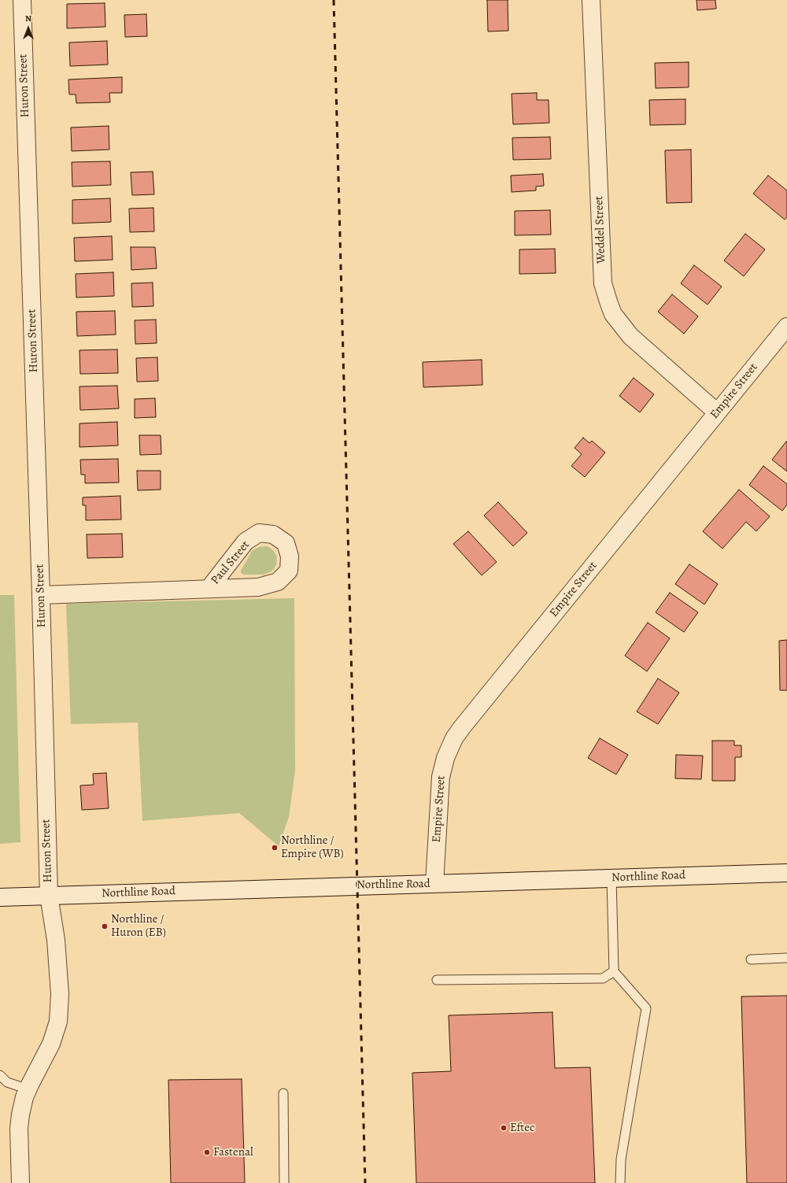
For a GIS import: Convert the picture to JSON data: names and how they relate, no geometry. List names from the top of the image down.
{
  "streets": {
    "street": [
      "Huron Street",
      "Weddel Street",
      "Empire Street",
      "Paul Street",
      "Northline Road"
    ]
  },
  "crossings": [
    ["Huron Street", "Paul Street"],
    ["Huron Street", "Northline Road"],
    ["Weddel Street", "Empire Street"],
    ["Empire Street", "Northline Road"]
  ],
  "places": [
    "Northline / Empire (WB)",
    "Northline / Huron (EB)",
    "Eftec",
    "Fastenal"
  ],
  "north": "top"
}
